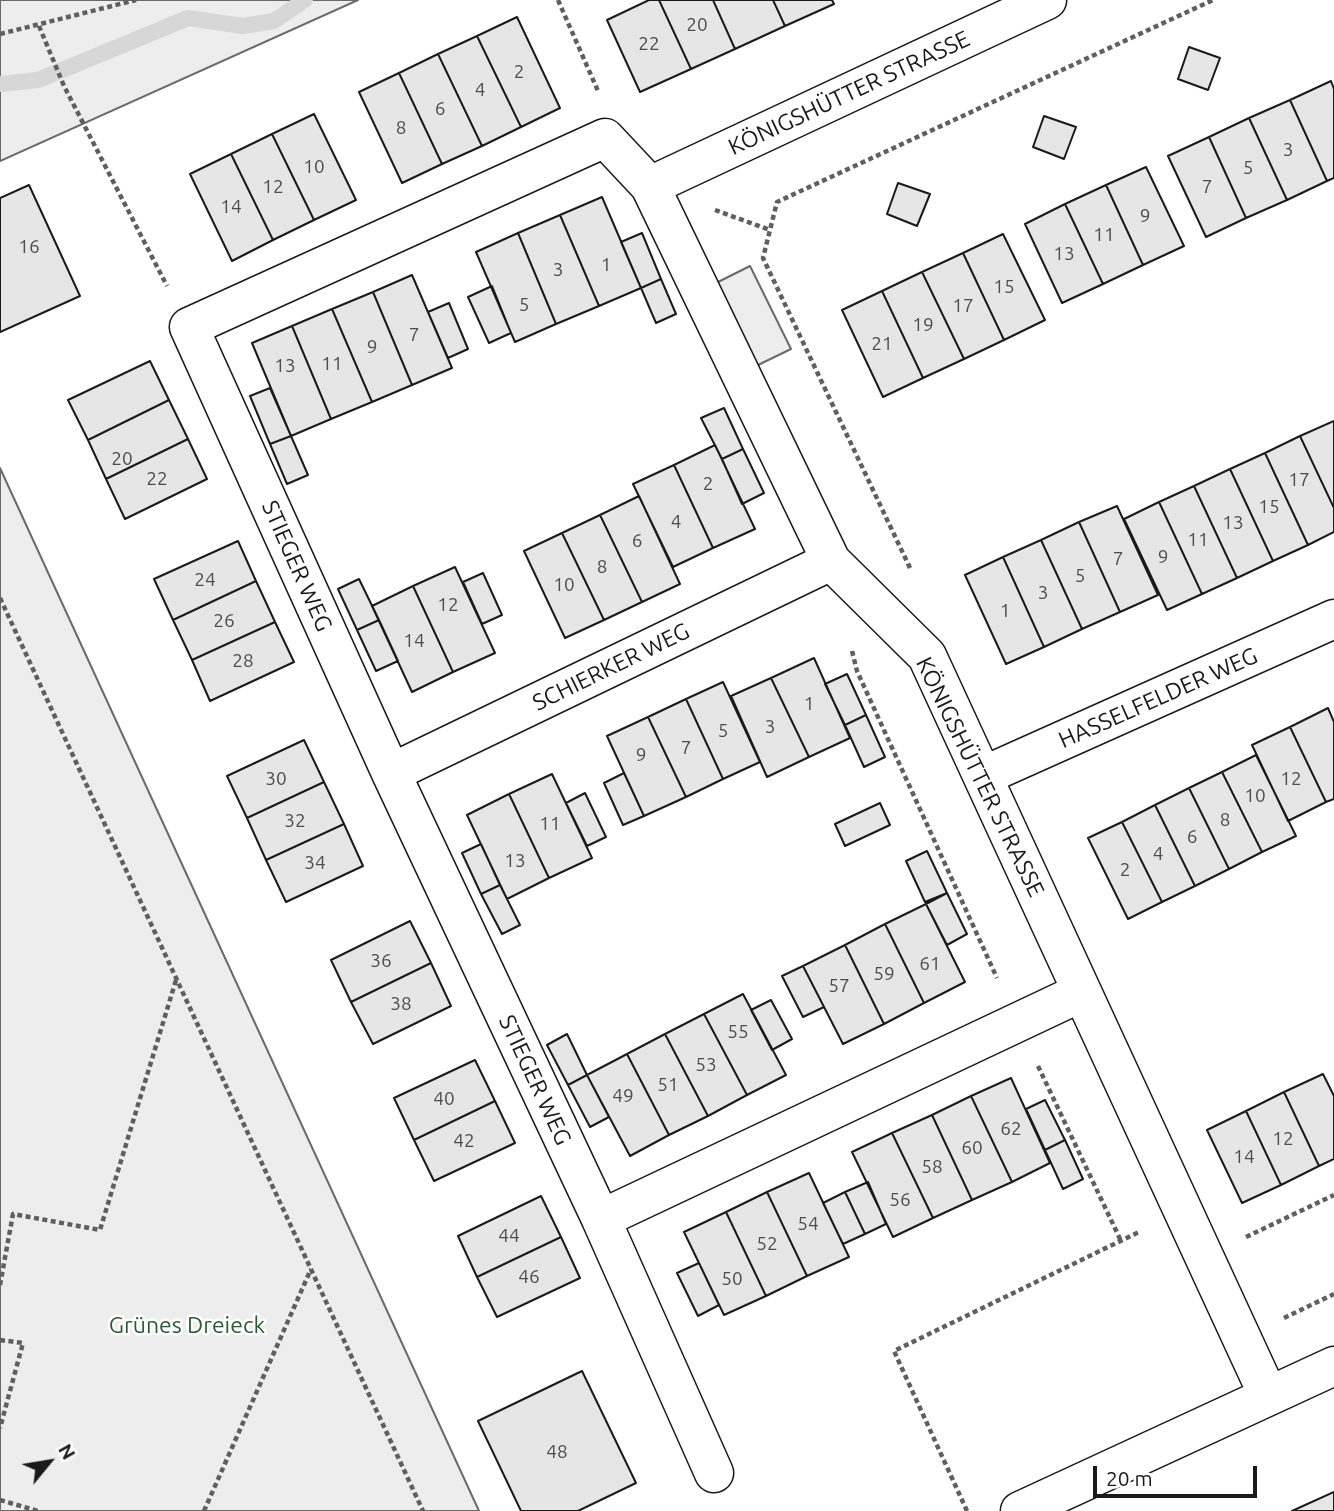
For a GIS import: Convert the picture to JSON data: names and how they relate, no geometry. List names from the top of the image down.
{
  "streets": {
    "street": [
      "KÖNIGSHÜTTER STRASSE",
      "STIEGER WEG",
      "SCHIERKER WEG",
      "HASSELFELDER WEG"
    ]
  },
  "crossings": [
    ["KÖNIGSHÜTTER STRASSE", "SCHIERKER WEG"],
    ["KÖNIGSHÜTTER STRASSE", "HASSELFELDER WEG"],
    ["STIEGER WEG", "SCHIERKER WEG"]
  ],
  "parks": ["Grünes Dreieck"],
  "house_numbers": [
    "20",
    "22",
    "2",
    "4",
    "6",
    "8",
    "3",
    "10",
    "5",
    "12",
    "7",
    "14",
    "9",
    "11",
    "16",
    "13",
    "1",
    "3",
    "15",
    "5",
    "17",
    "19",
    "7",
    "21",
    "9",
    "11",
    "13",
    "20",
    "22",
    "17",
    "2",
    "15",
    "4",
    "13",
    "11",
    "6",
    "9",
    "7",
    "8",
    "5",
    "24",
    "10",
    "3",
    "12",
    "1",
    "26",
    "14",
    "28",
    "1",
    "3",
    "5",
    "7",
    "9",
    "30",
    "12",
    "10",
    "8",
    "32",
    "11",
    "6",
    "4",
    "13",
    "34",
    "2",
    "36",
    "61",
    "59",
    "57",
    "38",
    "55",
    "53",
    "51",
    "49",
    "40",
    "62",
    "12",
    "42",
    "60",
    "14",
    "58",
    "56",
    "54",
    "44",
    "52",
    "46",
    "50",
    "48"
  ],
  "scale_bar": "20 m",
  "north": "top right"
}
